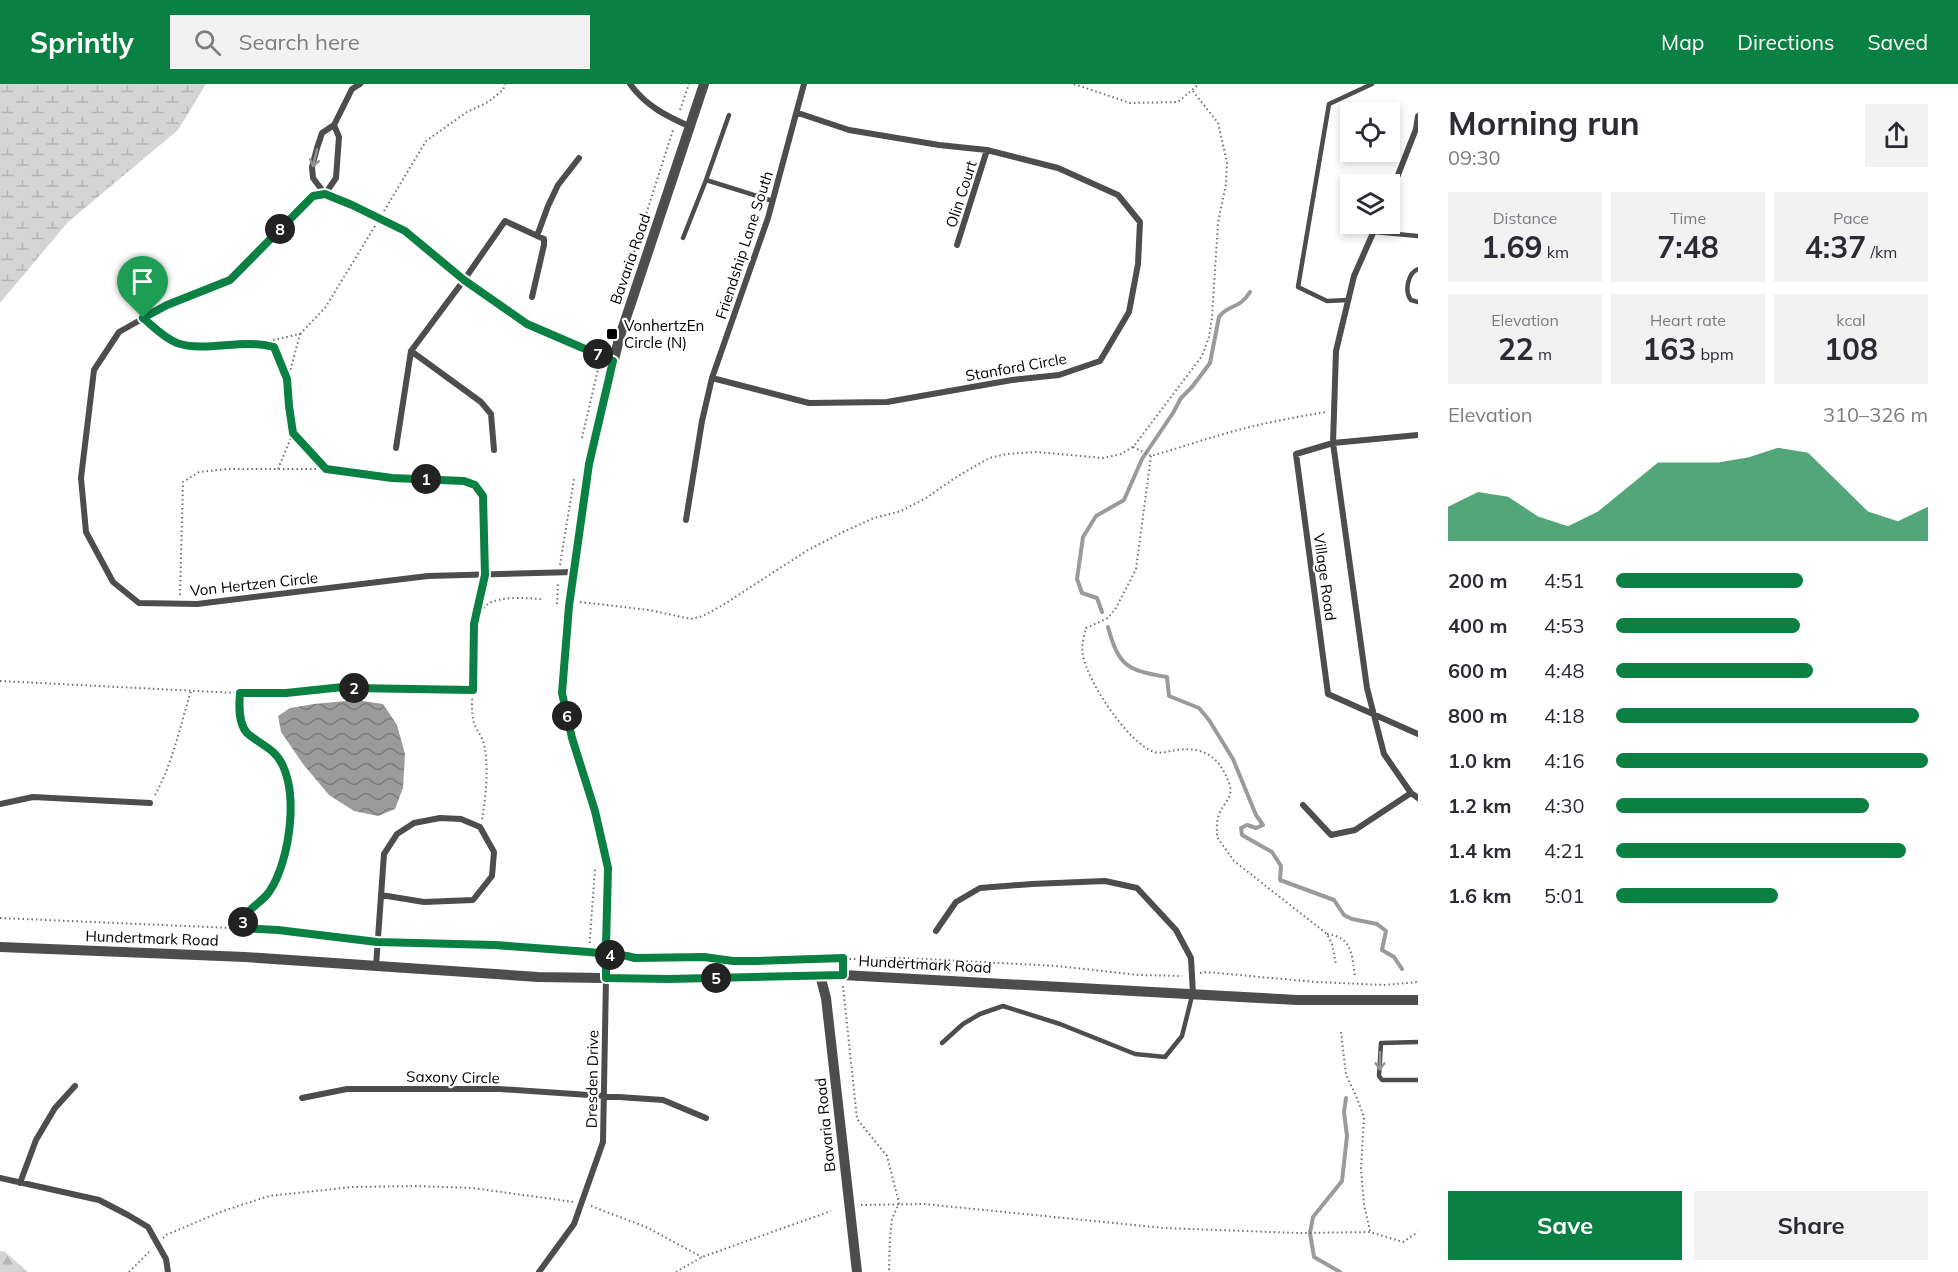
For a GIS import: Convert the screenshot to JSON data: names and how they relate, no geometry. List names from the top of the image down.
{
  "streets": {
    "street": [
      "Olin Court",
      "Friendship Lane South",
      "Bavaria Road",
      "Stanford Circle",
      "Village Road",
      "Von Hertzen Circle",
      "Hundertmark Road",
      "Saxony Circle",
      "Dresden Drive"
    ]
  },
  "crossings": [
    ["Olin Court", "Stanford Circle"],
    ["Friendship Lane South", "Stanford Circle"],
    ["Bavaria Road", "Von Hertzen Circle"],
    ["Bavaria Road", "Hundertmark Road"],
    ["Bavaria Road", "Dresden Drive"],
    ["Hundertmark Road", "Dresden Drive"],
    ["Saxony Circle", "Dresden Drive"]
  ],
  "places": {
    "transit": ["VonhertzEn Circle (N)"]
  },
  "page": {
    "header": "Sprintly",
    "search": "Search here",
    "nav": ["Map", "Directions", "Saved"],
    "heading": ["Morning run", "09:30"],
    "stats": [
      ["Distance", "1.69 km"],
      ["Time", "7:48"],
      ["Pace", "4:37 /km"],
      ["Elevation", "22 m"],
      ["Heart rate", "163 bpm"],
      ["kcal", "108"]
    ],
    "pins": [
      "8",
      "7",
      "1",
      "2",
      "6",
      "3",
      "4",
      "5"
    ],
    "chart": ["Elevation", "310–326 m"],
    "list": [
      {
        "name": "200 m",
        "note": "4:51"
      },
      {
        "name": "400 m",
        "note": "4:53"
      },
      {
        "name": "600 m",
        "note": "4:48"
      },
      {
        "name": "800 m",
        "note": "4:18"
      },
      {
        "name": "1.0 km",
        "note": "4:16"
      },
      {
        "name": "1.2 km",
        "note": "4:30"
      },
      {
        "name": "1.4 km",
        "note": "4:21"
      },
      {
        "name": "1.6 km",
        "note": "5:01"
      }
    ],
    "buttons": ["Save", "Share"]
  }
}
